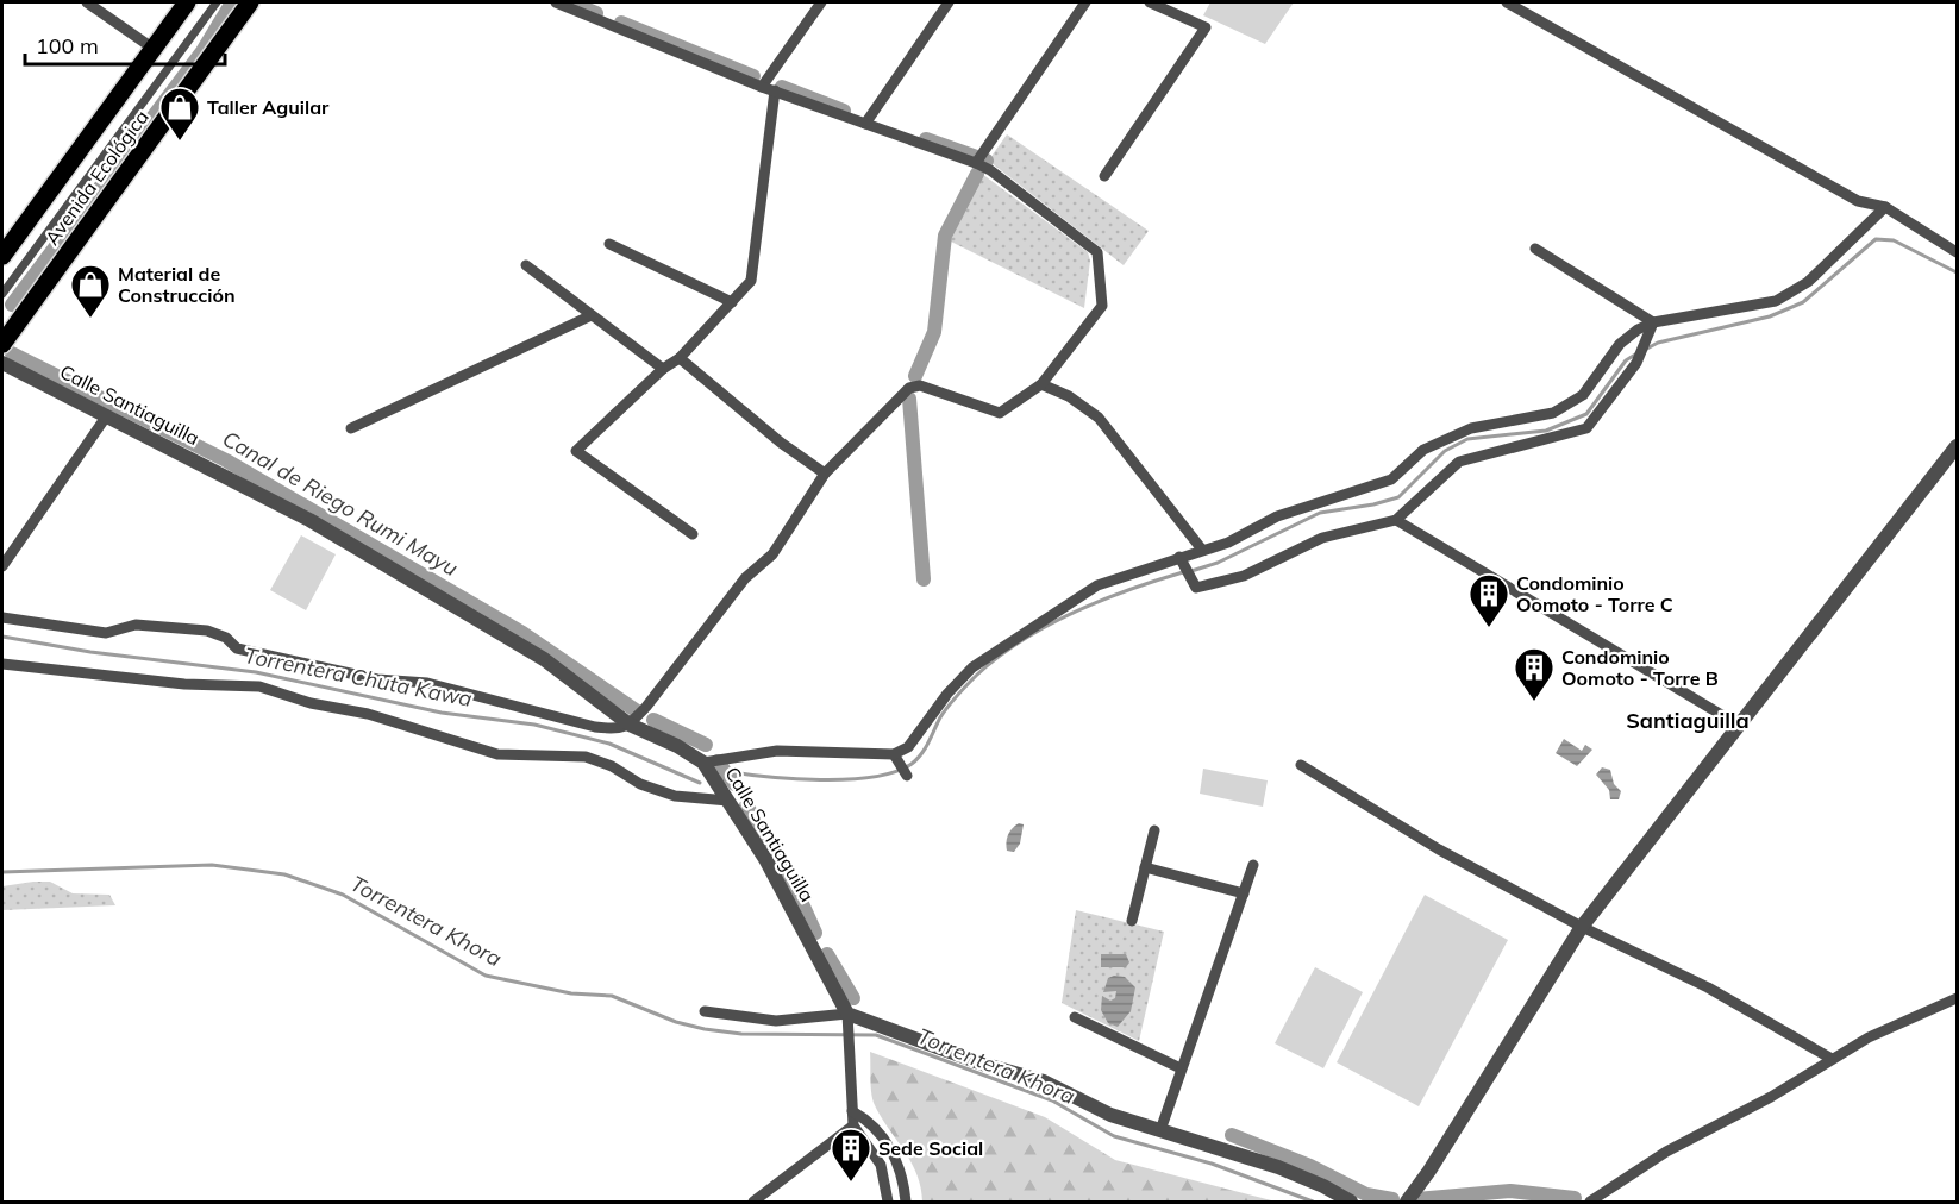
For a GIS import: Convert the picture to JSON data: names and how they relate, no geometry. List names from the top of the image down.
{
  "streets": {
    "main road": ["Avenida Ecológica"],
    "street": ["Calle Santiaguilla"]
  },
  "districts": ["Santiaguilla"],
  "water": ["Canal de Riego Rumi Mayu", "Torrentera Chuta Kawa", "Torrentera Khora"],
  "places": {
    "shop": ["Taller Aguilar", "Material de Construcción"],
    "building": ["Condominio Oomoto - Torre C", "Condominio Oomoto - Torre B", "Sede Social"]
  },
  "scale_bar": "100 m"
}
